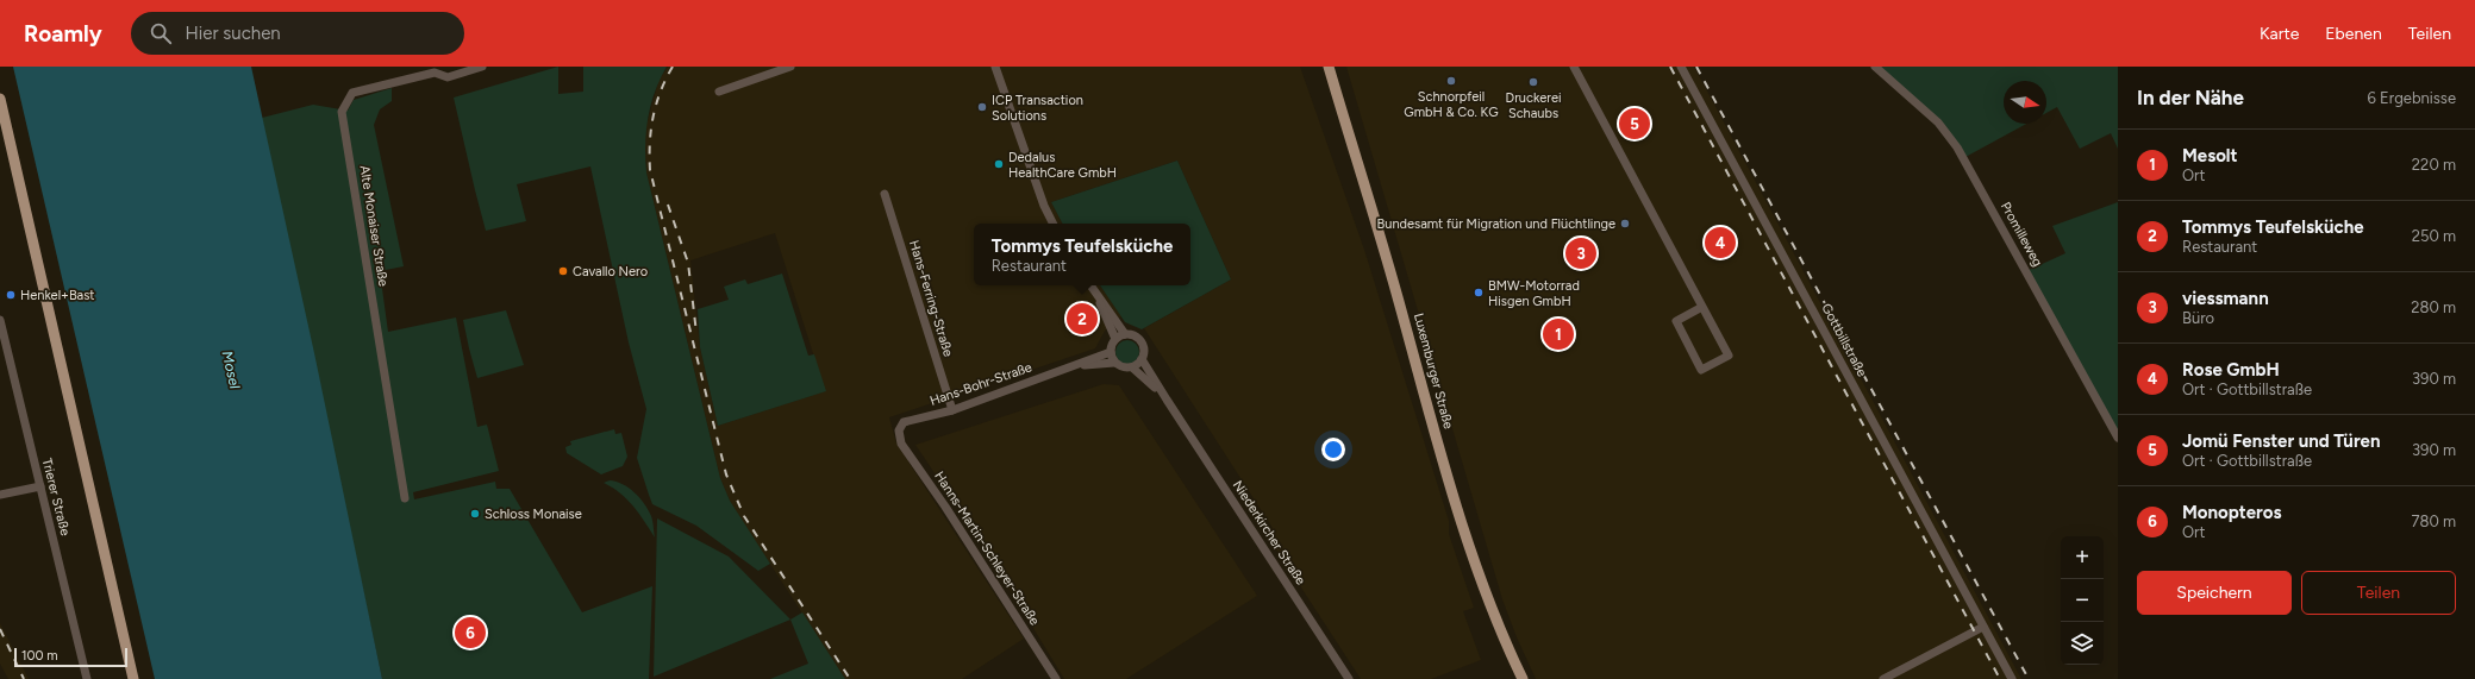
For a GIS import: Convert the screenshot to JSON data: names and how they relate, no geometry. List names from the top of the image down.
{
  "streets": {
    "main road": ["Luxemburger Straße"],
    "street": [
      "Alte Monaiser Straße",
      "Promilleweg",
      "Hans-Ferring-Straße",
      "Gottbillstraße",
      "Hans-Bohr-Straße",
      "Trierer Straße",
      "Niederkircher Straße",
      "Hanns-Martin-Schleyer-Straße"
    ]
  },
  "crossings": [
    ["Hans-Ferring-Straße", "Hans-Bohr-Straße"],
    ["Hans-Bohr-Straße", "Niederkircher Straße"],
    ["Hans-Bohr-Straße", "Hanns-Martin-Schleyer-Straße"]
  ],
  "water": ["Mosel"],
  "places": [
    "Schnorpfeil GmbH & Co. KG",
    "Druckerei Schaubs",
    "ICP Transaction Solutions",
    "Dedalus HealthCare GmbH",
    "Bundesamt für Migration und Flüchtlinge",
    "Cavallo Nero",
    "BMW-Motorrad Hisgen GmbH",
    "Henkel+Bast",
    "Schloss Monaise"
  ],
  "scale_bar": "100 m",
  "north": "right",
  "page": {
    "header": "Roamly",
    "search": "Hier suchen",
    "nav": ["Karte", "Ebenen", "Teilen"],
    "heading": ["In der Nähe", "6 Ergebnisse"],
    "pins": [
      "5",
      "4",
      "3",
      "2",
      "1",
      "6"
    ],
    "list": [
      {
        "mark": "1",
        "name": "Mesolt",
        "note": "Ort",
        "value": "220 m"
      },
      {
        "mark": "2",
        "name": "Tommys Teufelsküche",
        "note": "Restaurant",
        "value": "250 m"
      },
      {
        "mark": "3",
        "name": "viessmann",
        "note": "Büro",
        "value": "280 m"
      },
      {
        "mark": "4",
        "name": "Rose GmbH",
        "note": "Ort · Gottbillstraße",
        "value": "390 m"
      },
      {
        "mark": "5",
        "name": "Jomü Fenster und Türen",
        "note": "Ort · Gottbillstraße",
        "value": "390 m"
      },
      {
        "mark": "6",
        "name": "Monopteros",
        "note": "Ort",
        "value": "780 m"
      }
    ],
    "popup": ["Tommys Teufelsküche", "Restaurant"],
    "map_buttons": ["+", "−"],
    "buttons": ["Speichern", "Teilen"],
    "scale": "100 m"
  }
}
